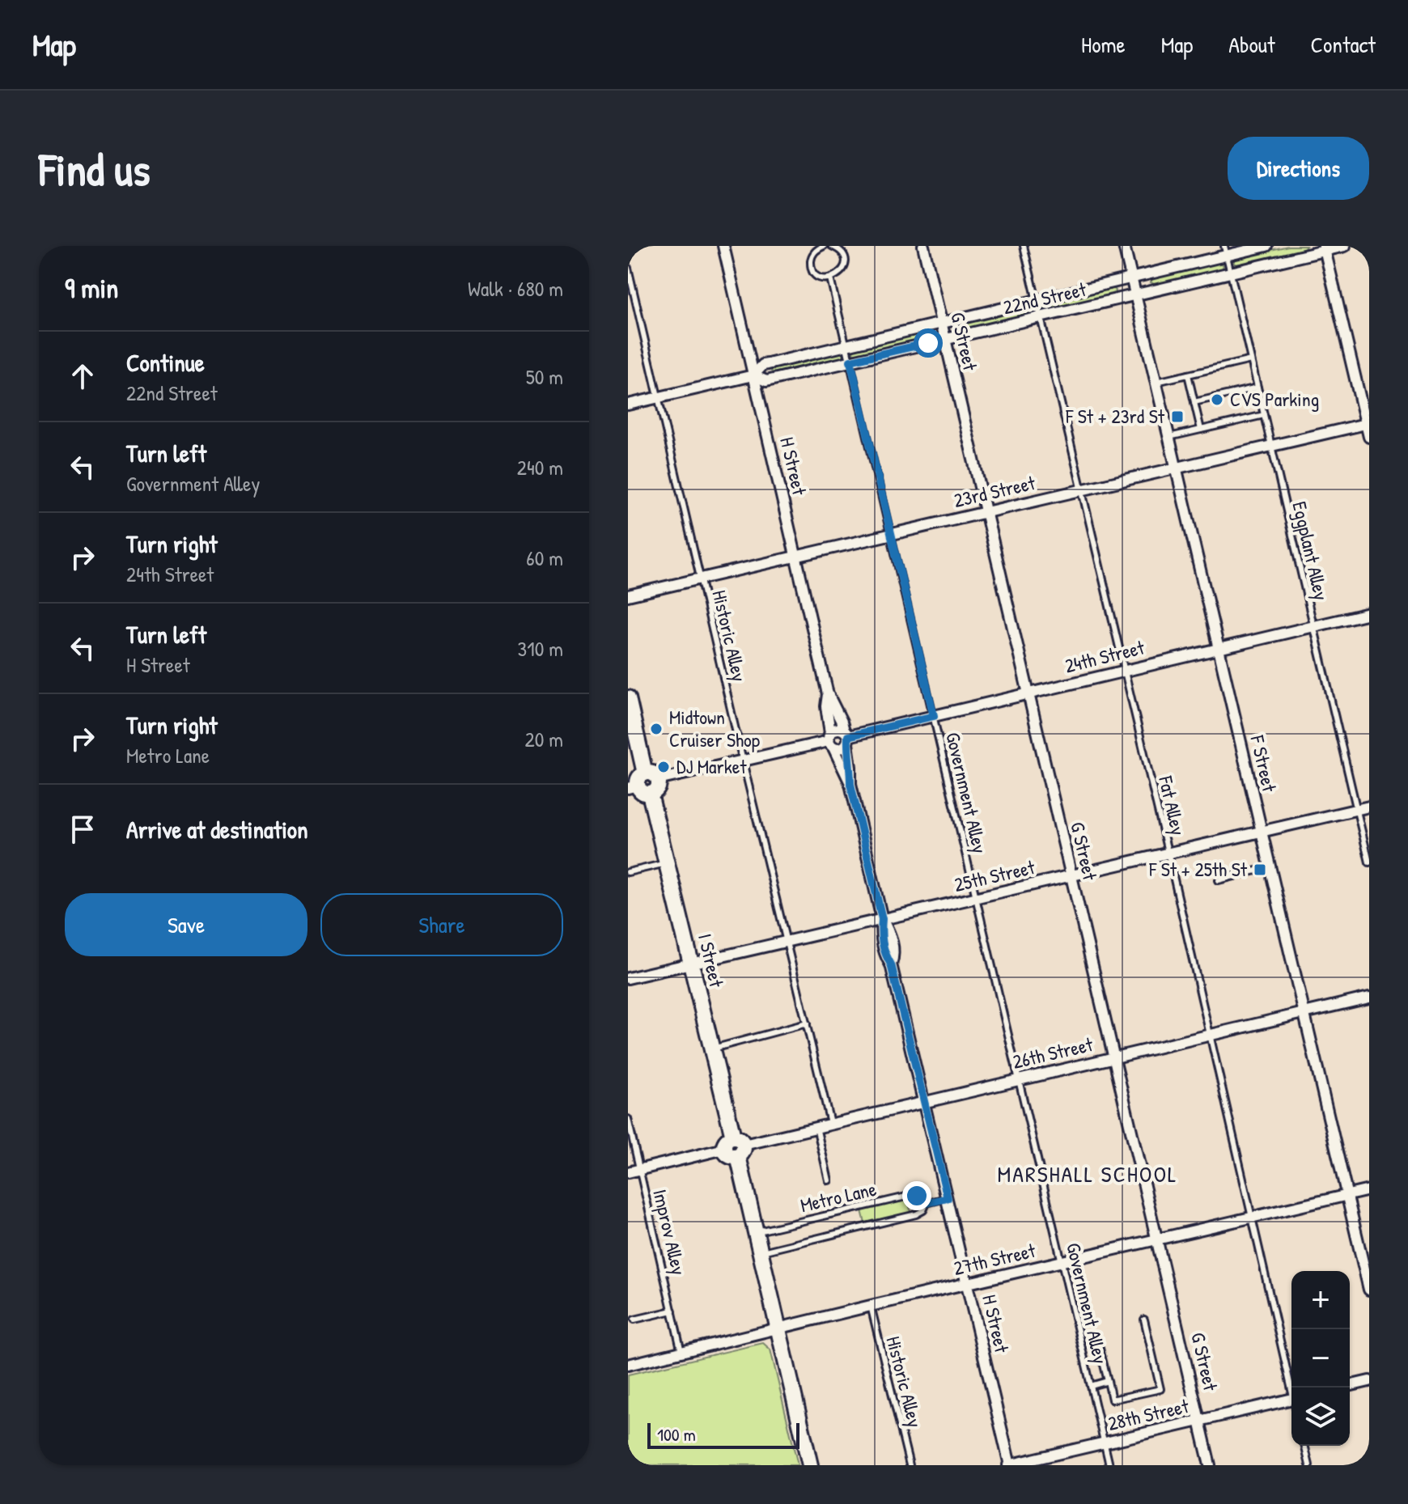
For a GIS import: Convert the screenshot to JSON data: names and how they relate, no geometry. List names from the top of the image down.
{
  "streets": {
    "street": [
      "22nd Street",
      "G Street",
      "H Street",
      "23rd Street",
      "24th Street",
      "F Street",
      "25th Street",
      "I Street",
      "26th Street",
      "27th Street",
      "28th Street"
    ],
    "lane": [
      "Eggplant Alley",
      "Historic Alley",
      "Government Alley",
      "Fat Alley",
      "Metro Lane",
      "Improv Alley"
    ]
  },
  "crossings": [
    ["22nd Street", "G Street"],
    ["22nd Street", "H Street"],
    ["22nd Street", "Eggplant Alley"],
    ["22nd Street", "Historic Alley"],
    ["22nd Street", "F Street"],
    ["22nd Street", "Government Alley"],
    ["22nd Street", "Fat Alley"],
    ["G Street", "23rd Street"],
    ["G Street", "24th Street"],
    ["G Street", "25th Street"],
    ["G Street", "26th Street"],
    ["G Street", "27th Street"],
    ["G Street", "28th Street"],
    ["H Street", "23rd Street"],
    ["H Street", "24th Street"],
    ["H Street", "25th Street"],
    ["H Street", "26th Street"],
    ["H Street", "Metro Lane"],
    ["H Street", "27th Street"],
    ["H Street", "28th Street"],
    ["23rd Street", "Eggplant Alley"],
    ["23rd Street", "Historic Alley"],
    ["23rd Street", "F Street"],
    ["23rd Street", "Government Alley"],
    ["23rd Street", "Fat Alley"],
    ["Eggplant Alley", "24th Street"],
    ["Eggplant Alley", "25th Street"],
    ["Historic Alley", "25th Street"],
    ["Historic Alley", "26th Street"],
    ["Historic Alley", "27th Street"],
    ["24th Street", "F Street"],
    ["24th Street", "Government Alley"],
    ["24th Street", "Fat Alley"],
    ["F Street", "25th Street"],
    ["F Street", "26th Street"],
    ["F Street", "27th Street"],
    ["Government Alley", "25th Street"],
    ["Government Alley", "26th Street"],
    ["Government Alley", "27th Street"],
    ["Government Alley", "28th Street"],
    ["Fat Alley", "25th Street"],
    ["Fat Alley", "26th Street"],
    ["Fat Alley", "27th Street"],
    ["25th Street", "I Street"],
    ["I Street", "26th Street"],
    ["I Street", "Metro Lane"],
    ["I Street", "27th Street"],
    ["26th Street", "Improv Alley"],
    ["Improv Alley", "27th Street"]
  ],
  "districts": ["MARSHALL SCHOOL"],
  "places": {
    "other": ["CVS Parking", "Midtown Cruiser Shop", "DJ Market"],
    "transit": ["F St + 23rd St", "F St + 25th St"]
  },
  "scale_bar": "100 m",
  "page": {
    "header": "Map",
    "nav": [
      "Home",
      "Map",
      "About",
      "Contact"
    ],
    "buttons": [
      "Directions",
      ["Save", "Share"]
    ],
    "title": "Find us",
    "heading": ["9 min", "Walk · 680 m"],
    "list": [
      ["Continue", "22nd Street", "50 m"],
      ["Turn left", "Government Alley", "240 m"],
      ["Turn right", "24th Street", "60 m"],
      ["Turn left", "H Street", "310 m"],
      ["Turn right", "Metro Lane", "20 m"],
      "Arrive at destination"
    ],
    "map_buttons": ["+", "−"],
    "scale": "100 m"
  }
}
